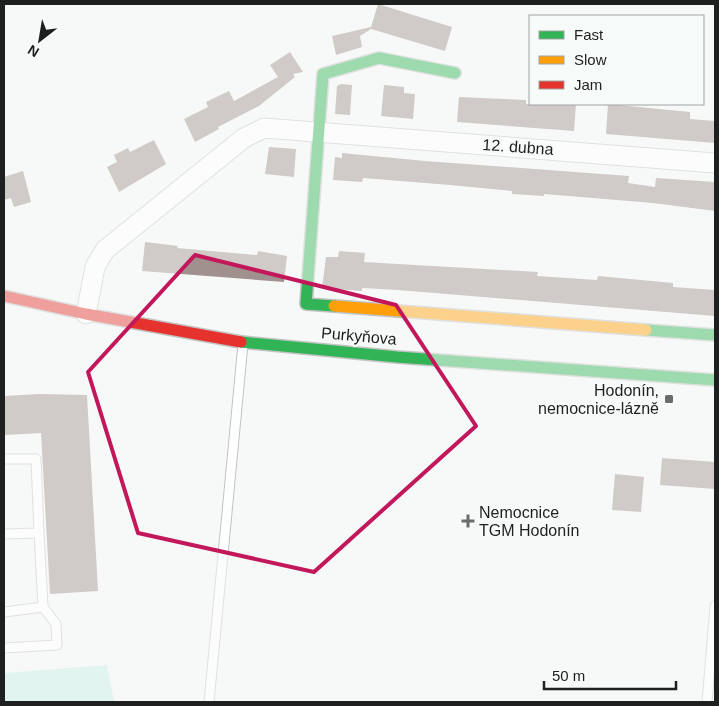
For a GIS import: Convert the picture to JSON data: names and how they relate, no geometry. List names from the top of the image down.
{
  "streets": {
    "street": ["12. dubna", "Purkyňova"]
  },
  "crossings": [
    ["12. dubna", "Purkyňova"]
  ],
  "places": {
    "transit": ["Hodonín, nemocnice-lázně"],
    "health": ["Nemocnice TGM Hodonín"]
  },
  "legend": ["Fast", "Slow", "Jam"],
  "scale_bar": "50 m",
  "north": "bottom left"
}
